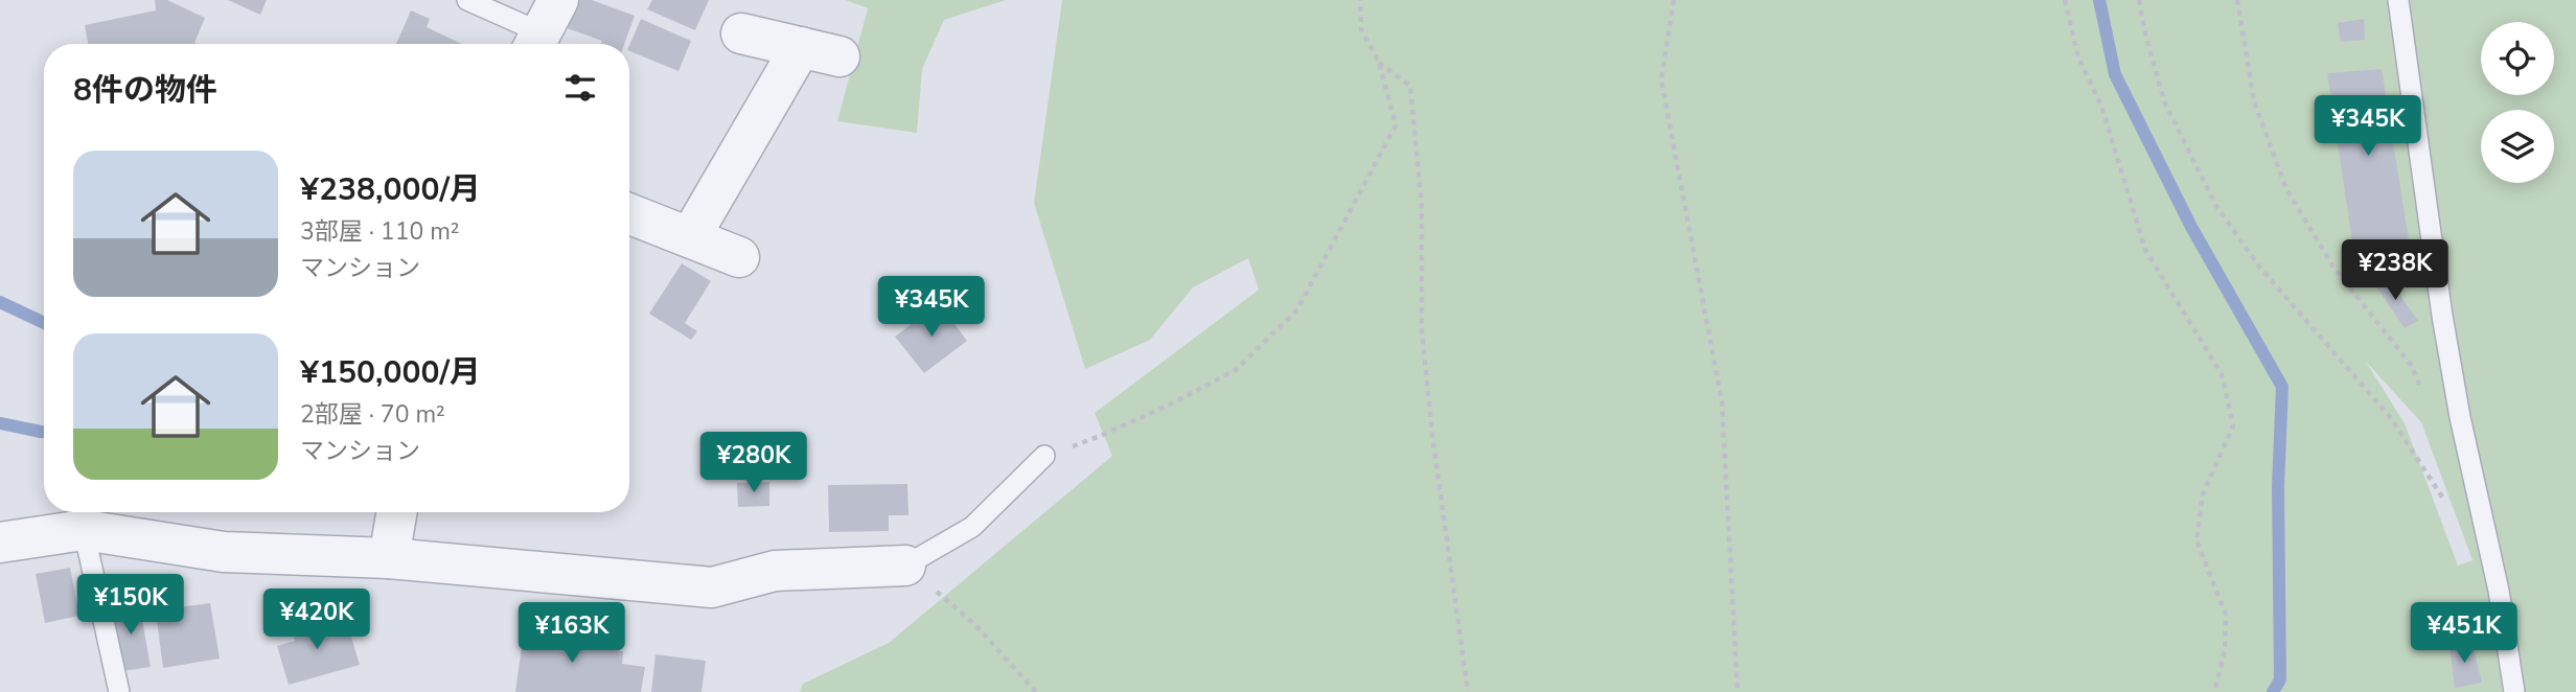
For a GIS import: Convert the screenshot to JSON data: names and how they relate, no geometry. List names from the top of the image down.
{
  "page": {
    "heading": "8件の物件",
    "price": [
      "¥345K",
      "¥238K",
      "¥345K",
      "¥280K",
      "¥150K",
      "¥420K",
      "¥163K",
      "¥451K"
    ],
    "list": [
      {
        "name": "¥238,000/月",
        "note": "3部屋 · 110 m² · マンション"
      },
      {
        "name": "¥150,000/月",
        "note": "2部屋 · 70 m² · マンション"
      }
    ]
  }
}
